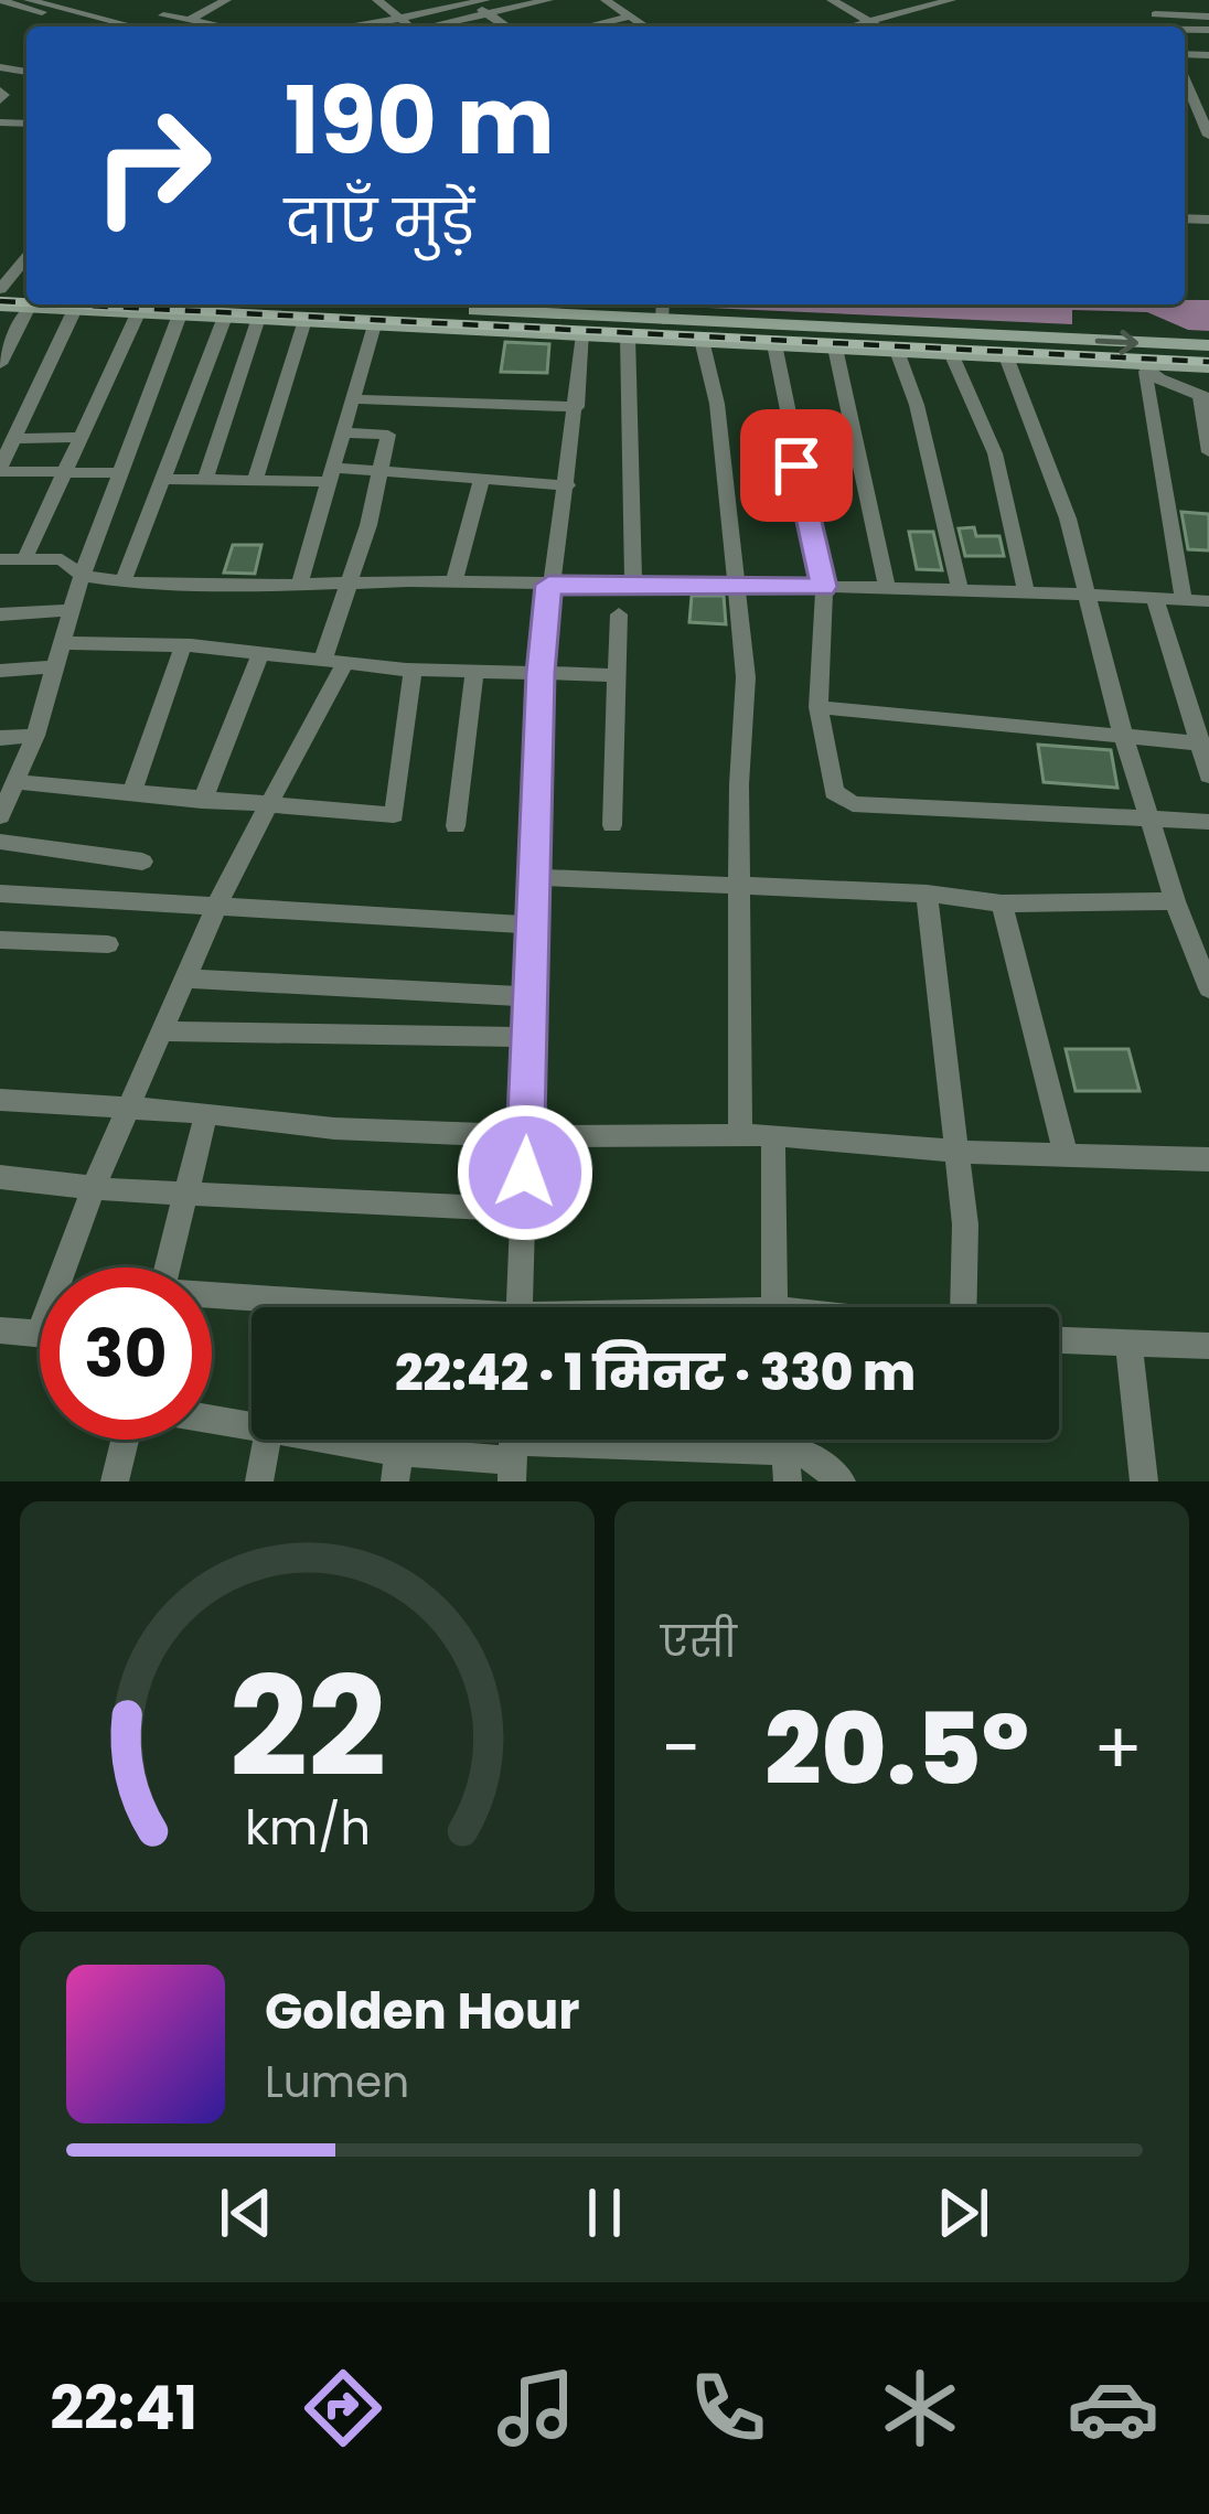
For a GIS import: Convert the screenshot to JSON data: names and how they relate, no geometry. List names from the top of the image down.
{
  "page": {
    "turn": ["190 m", "दाएँ मुड़ें"],
    "limit": "30",
    "trip": "22:42 · 1 मिनट · 330 m",
    "tile": "एसी",
    "heat": ["−", "20.5°", "+"],
    "song": ["Golden Hour", "Lumen"],
    "tabs": "22:41",
    "gauge": ["22", "km/h"]
  }
}
